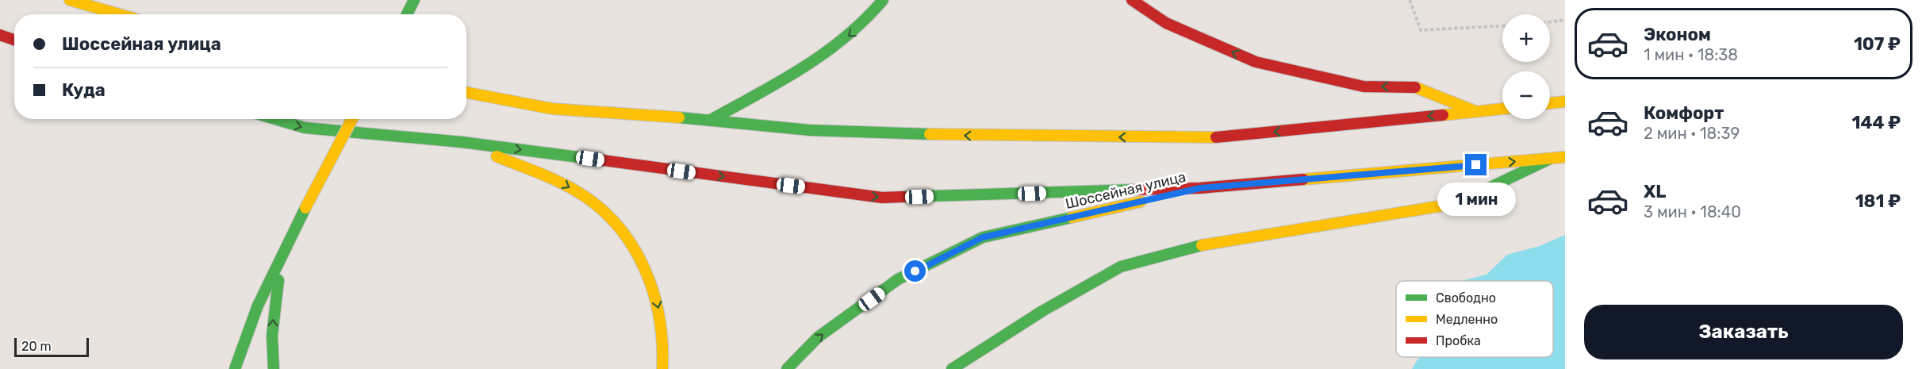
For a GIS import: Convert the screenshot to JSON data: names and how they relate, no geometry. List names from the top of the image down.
{
  "streets": {
    "main road": ["Шоссейная улица"]
  },
  "legend": ["Свободно", "Медленно", "Пробка"],
  "scale_bar": "20 m",
  "page": {
    "list": [
      {
        "name": "Эконом",
        "note": "1 мин · 18:38",
        "value": "107 ₽"
      },
      {
        "name": "Комфорт",
        "note": "2 мин · 18:39",
        "value": "144 ₽"
      },
      {
        "name": "XL",
        "note": "3 мин · 18:40",
        "value": "181 ₽"
      }
    ],
    "map_buttons": ["+", "−"],
    "banner": ["Шоссейная улица", "Куда"],
    "bubble": "1 мин",
    "buttons": "Заказать",
    "scale": "20 m"
  }
}
